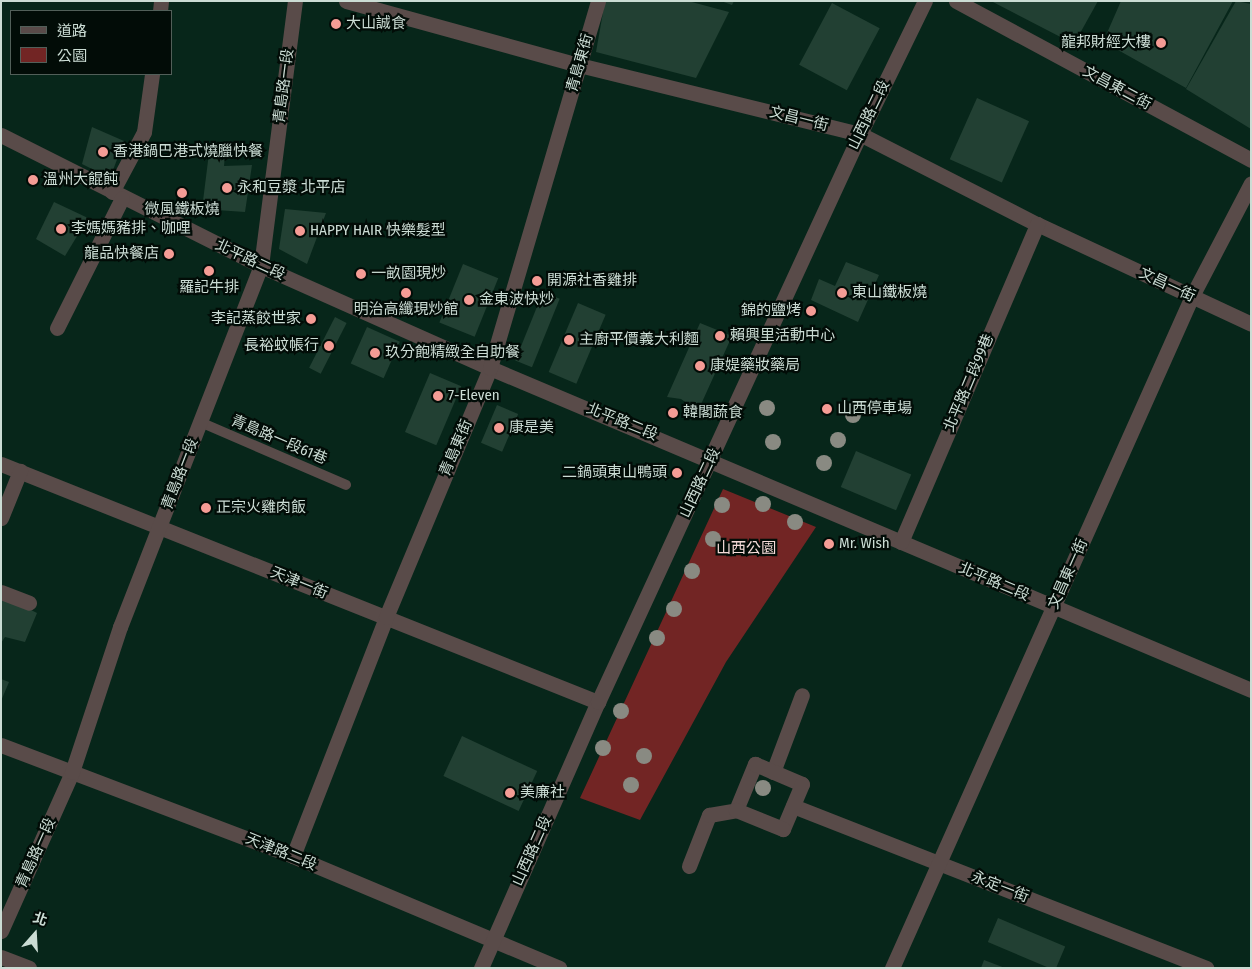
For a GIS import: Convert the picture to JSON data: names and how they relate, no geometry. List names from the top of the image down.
{
  "streets": {
    "street": [
      "青島東街",
      "青島路一段",
      "文昌東二街",
      "山西路二段",
      "文昌一街",
      "北平路二段",
      "北平路二段99巷",
      "文昌東一街",
      "天津一街",
      "天津路二段",
      "永定一街"
    ],
    "lane": ["青島路一段61巷"]
  },
  "crossings": [
    ["青島東街", "文昌一街"],
    ["青島東街", "北平路二段"],
    ["青島東街", "天津一街"],
    ["青島東街", "天津路二段"],
    ["青島路一段", "北平路二段"],
    ["青島路一段", "青島路一段61巷"],
    ["青島路一段", "天津一街"],
    ["青島路一段", "天津路二段"],
    ["山西路二段", "文昌一街"],
    ["山西路二段", "北平路二段"],
    ["山西路二段", "天津一街"],
    ["山西路二段", "天津路二段"],
    ["文昌一街", "北平路二段99巷"],
    ["文昌一街", "文昌東一街"],
    ["北平路二段", "北平路二段99巷"],
    ["北平路二段", "文昌東一街"],
    ["文昌東一街", "永定一街"]
  ],
  "parks": ["山西公園"],
  "places": [
    "大山誠食",
    "龍邦財經大樓",
    "香港鍋巴港式燒臘快餐",
    "溫州大餛飩",
    "永和豆漿 北平店",
    "微風鐵板燒",
    "李媽媽豬排、咖哩",
    "HAPPY HAIR 快樂髮型",
    "龍品快餐店",
    "羅記牛排",
    "一畝園現炒",
    "開源社香雞排",
    "明治高纖現炒館",
    "東山鐵板燒",
    "金東波快炒",
    "錦的鹽烤",
    "李記蒸餃世家",
    "賴興里活動中心",
    "主廚平價義大利麵",
    "長裕蚊帳行",
    "玖分飽精緻全自助餐",
    "康媞藥妝藥局",
    "7-Eleven",
    "山西停車場",
    "韓閣蔬食",
    "康是美",
    "二鍋頭東山鴨頭",
    "正宗火雞肉飯",
    "Mr. Wish",
    "美廉社"
  ],
  "legend": ["道路", "公園"],
  "north": "top"
}
